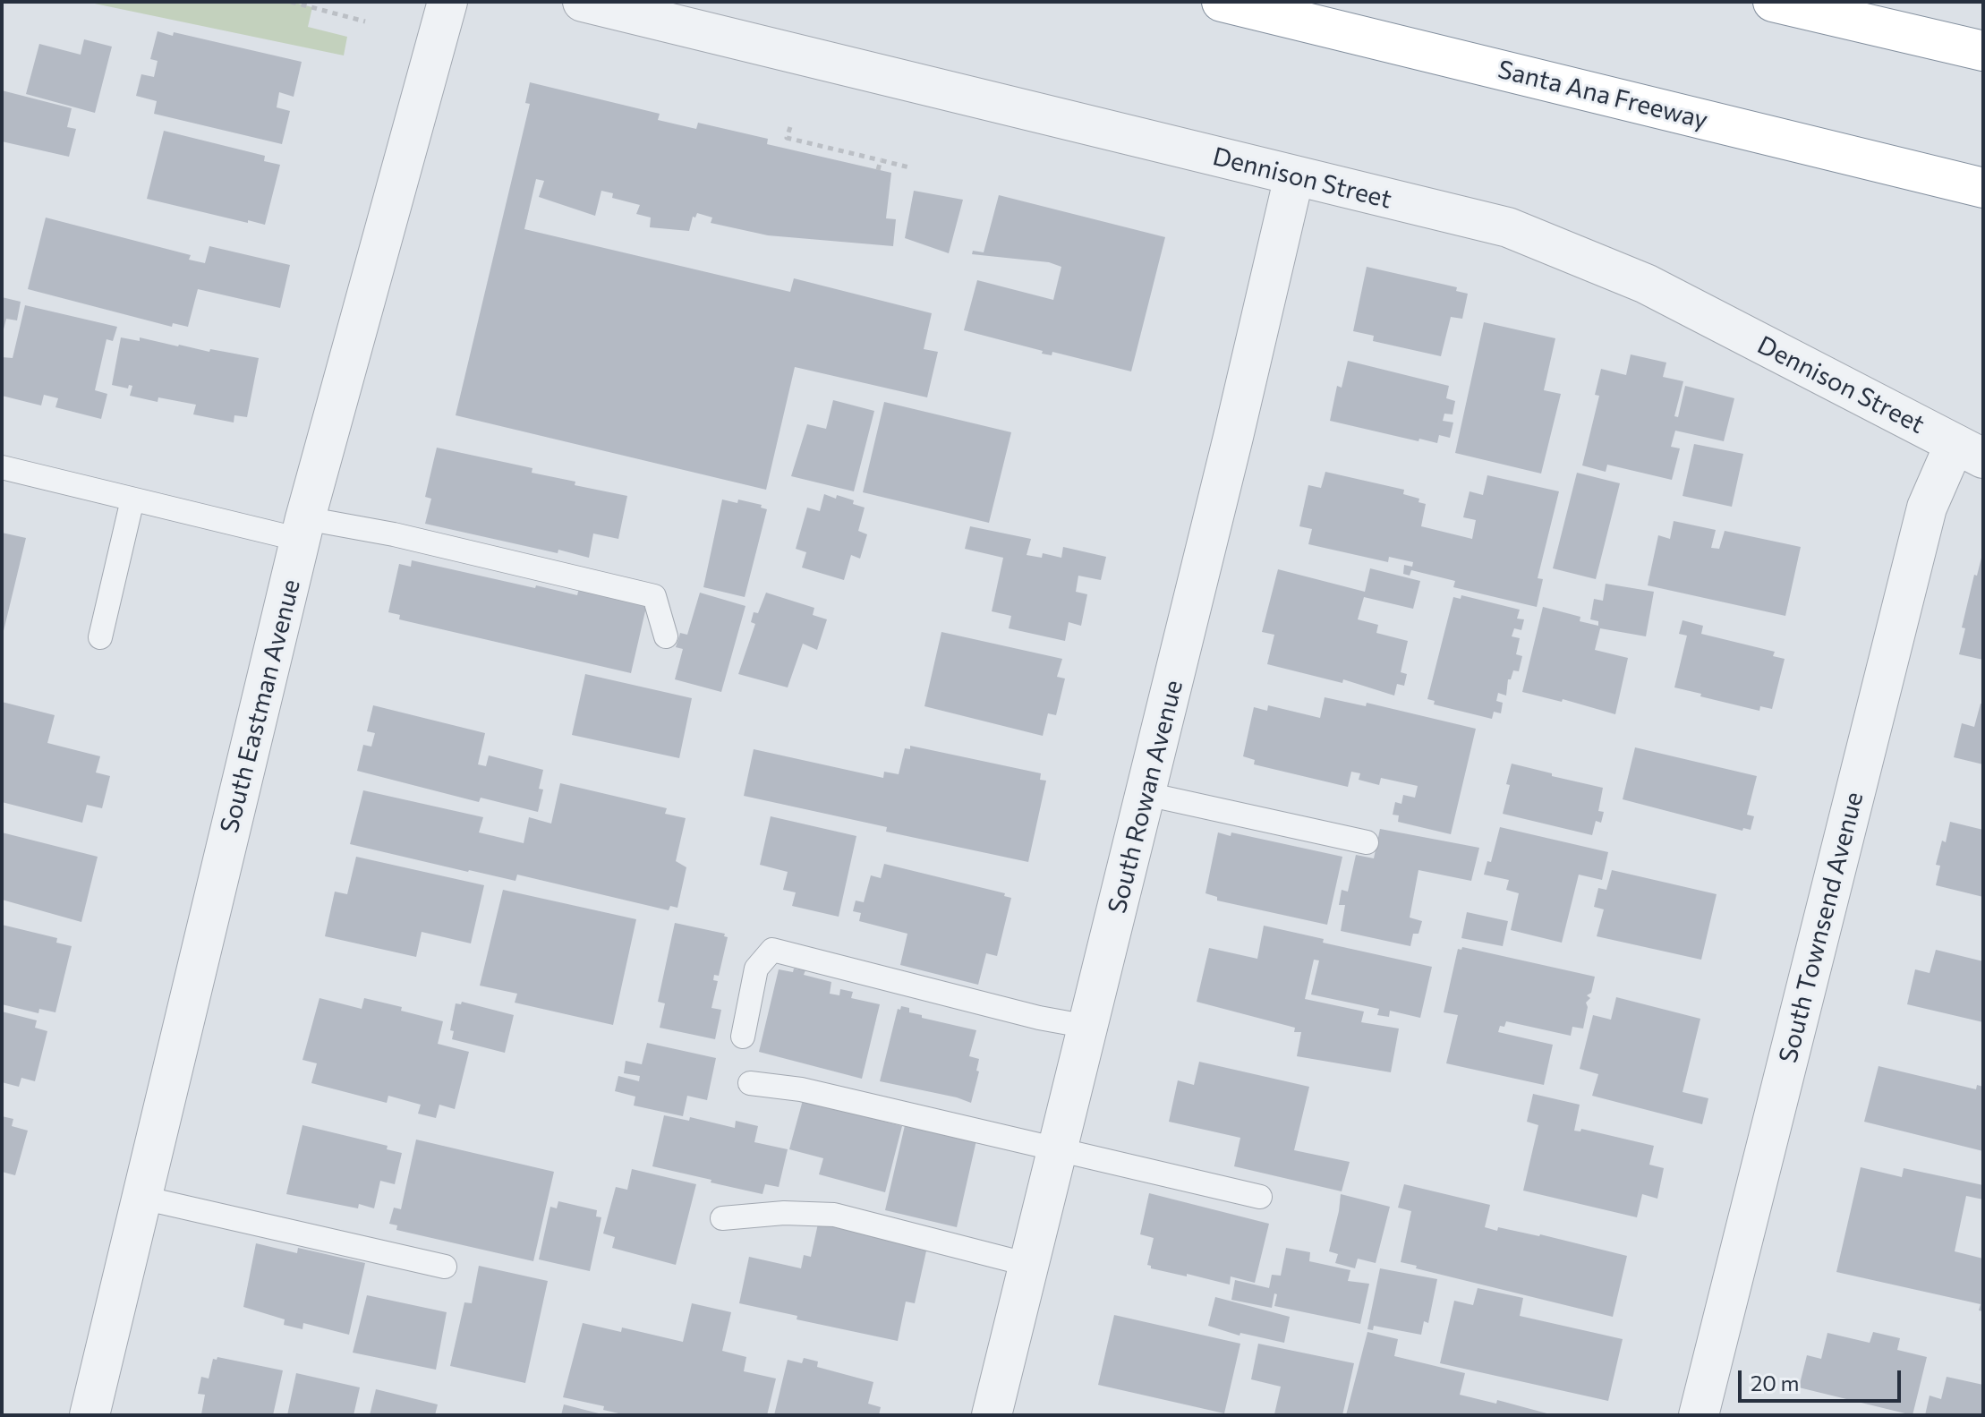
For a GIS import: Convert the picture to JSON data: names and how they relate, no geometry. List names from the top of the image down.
{
  "streets": {
    "highway": ["Santa Ana Freeway"],
    "street": [
      "Dennison Street",
      "South Eastman Avenue",
      "South Rowan Avenue",
      "South Townsend Avenue"
    ]
  },
  "crossings": [
    ["Dennison Street", "South Rowan Avenue"],
    ["Dennison Street", "South Townsend Avenue"]
  ],
  "scale_bar": "20 m"
}
